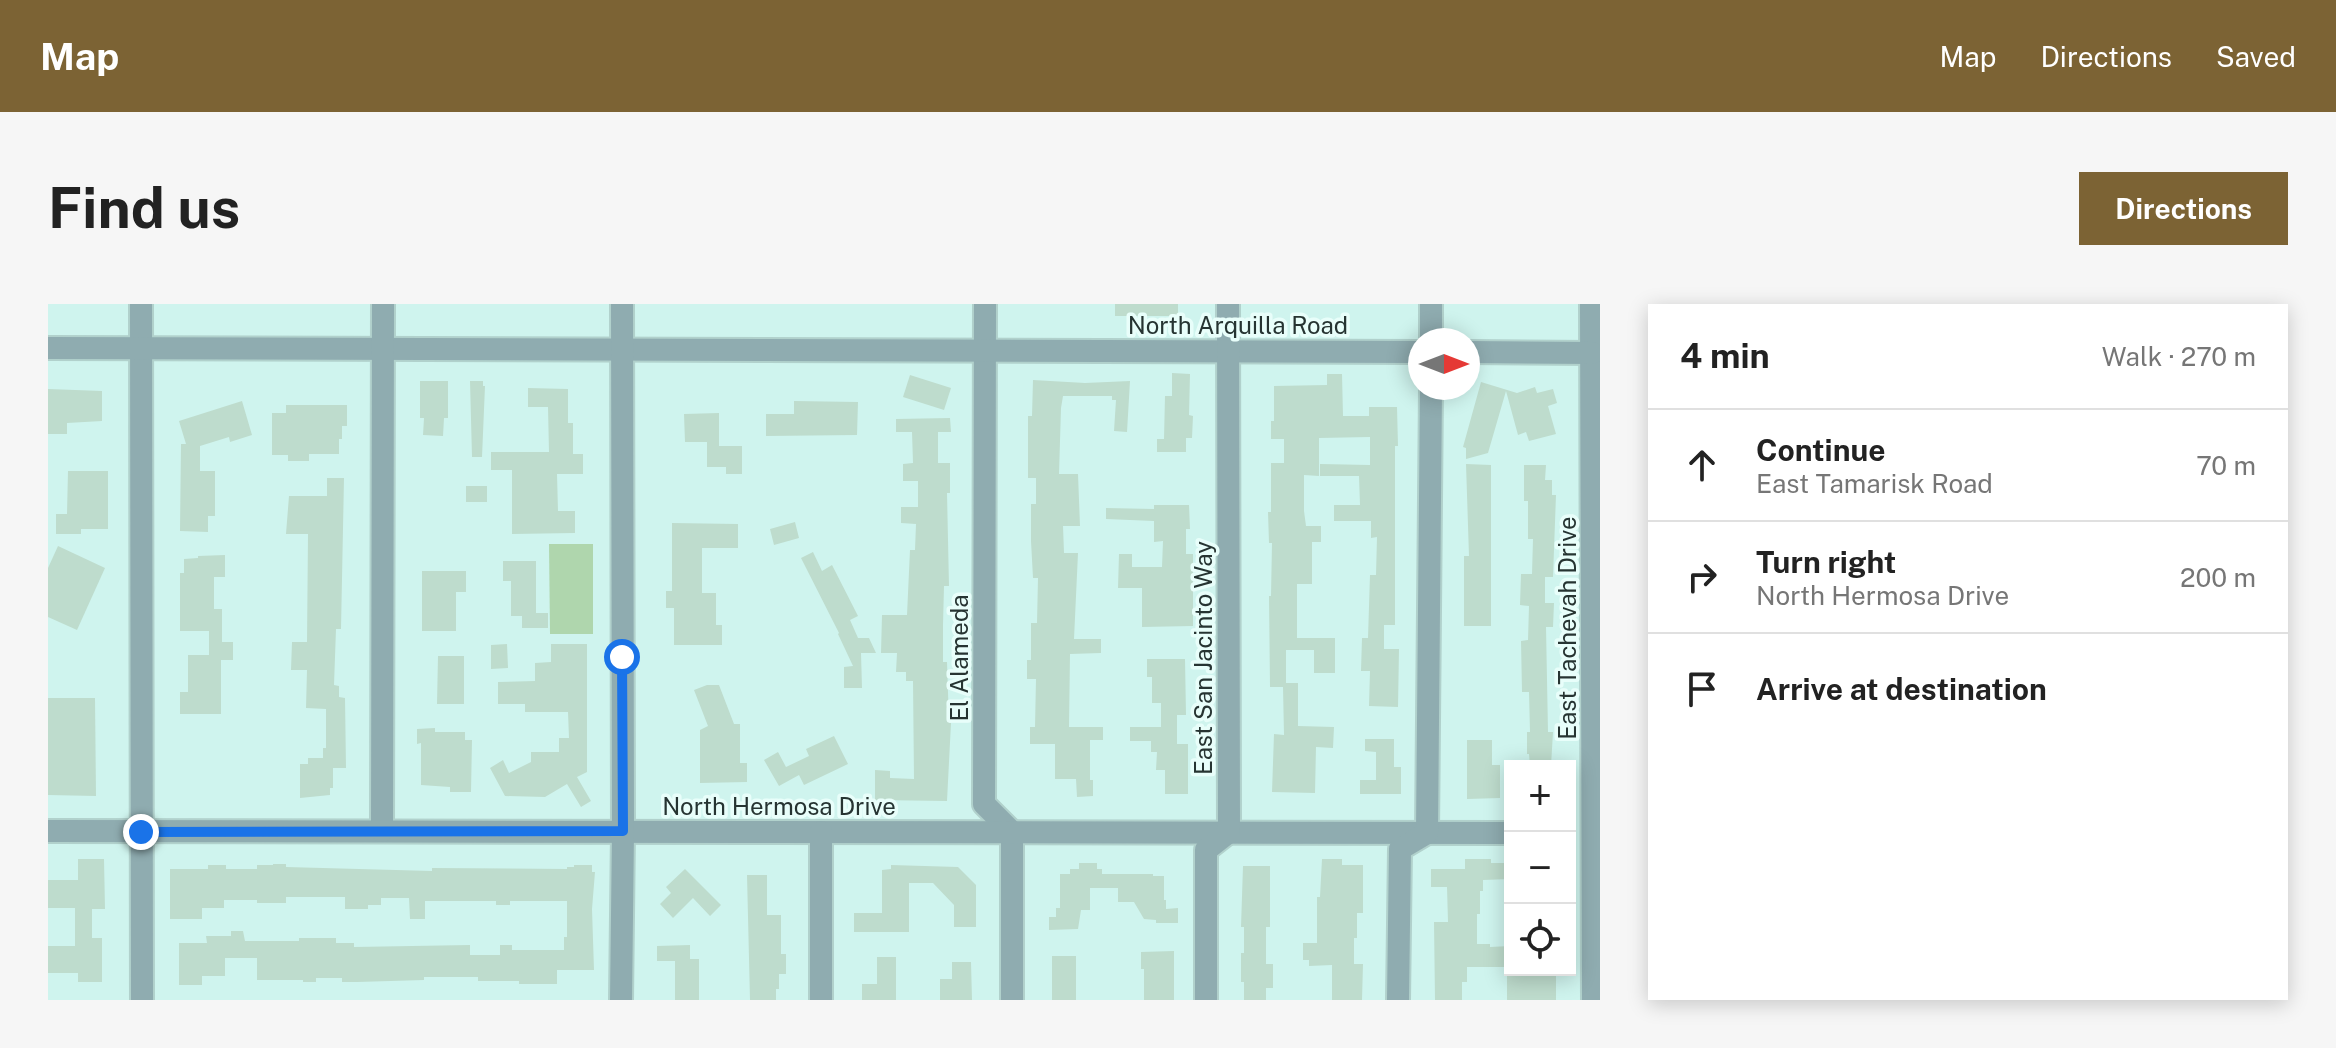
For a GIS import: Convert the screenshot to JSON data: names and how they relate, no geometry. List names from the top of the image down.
{
  "streets": {
    "street": [
      "North Arquilla Road",
      "East Tachevah Drive",
      "El Alameda",
      "East San Jacinto Way",
      "North Hermosa Drive"
    ]
  },
  "crossings": [
    ["North Arquilla Road", "El Alameda"],
    ["North Arquilla Road", "East San Jacinto Way"],
    ["El Alameda", "North Hermosa Drive"],
    ["East San Jacinto Way", "North Hermosa Drive"]
  ],
  "north": "right",
  "page": {
    "header": "Map",
    "nav": ["Map", "Directions", "Saved"],
    "buttons": "Directions",
    "title": "Find us",
    "heading": ["4 min", "Walk · 270 m"],
    "list": [
      ["Continue", "East Tamarisk Road", "70 m"],
      ["Turn right", "North Hermosa Drive", "200 m"],
      "Arrive at destination"
    ],
    "map_buttons": ["+", "−"]
  }
}
